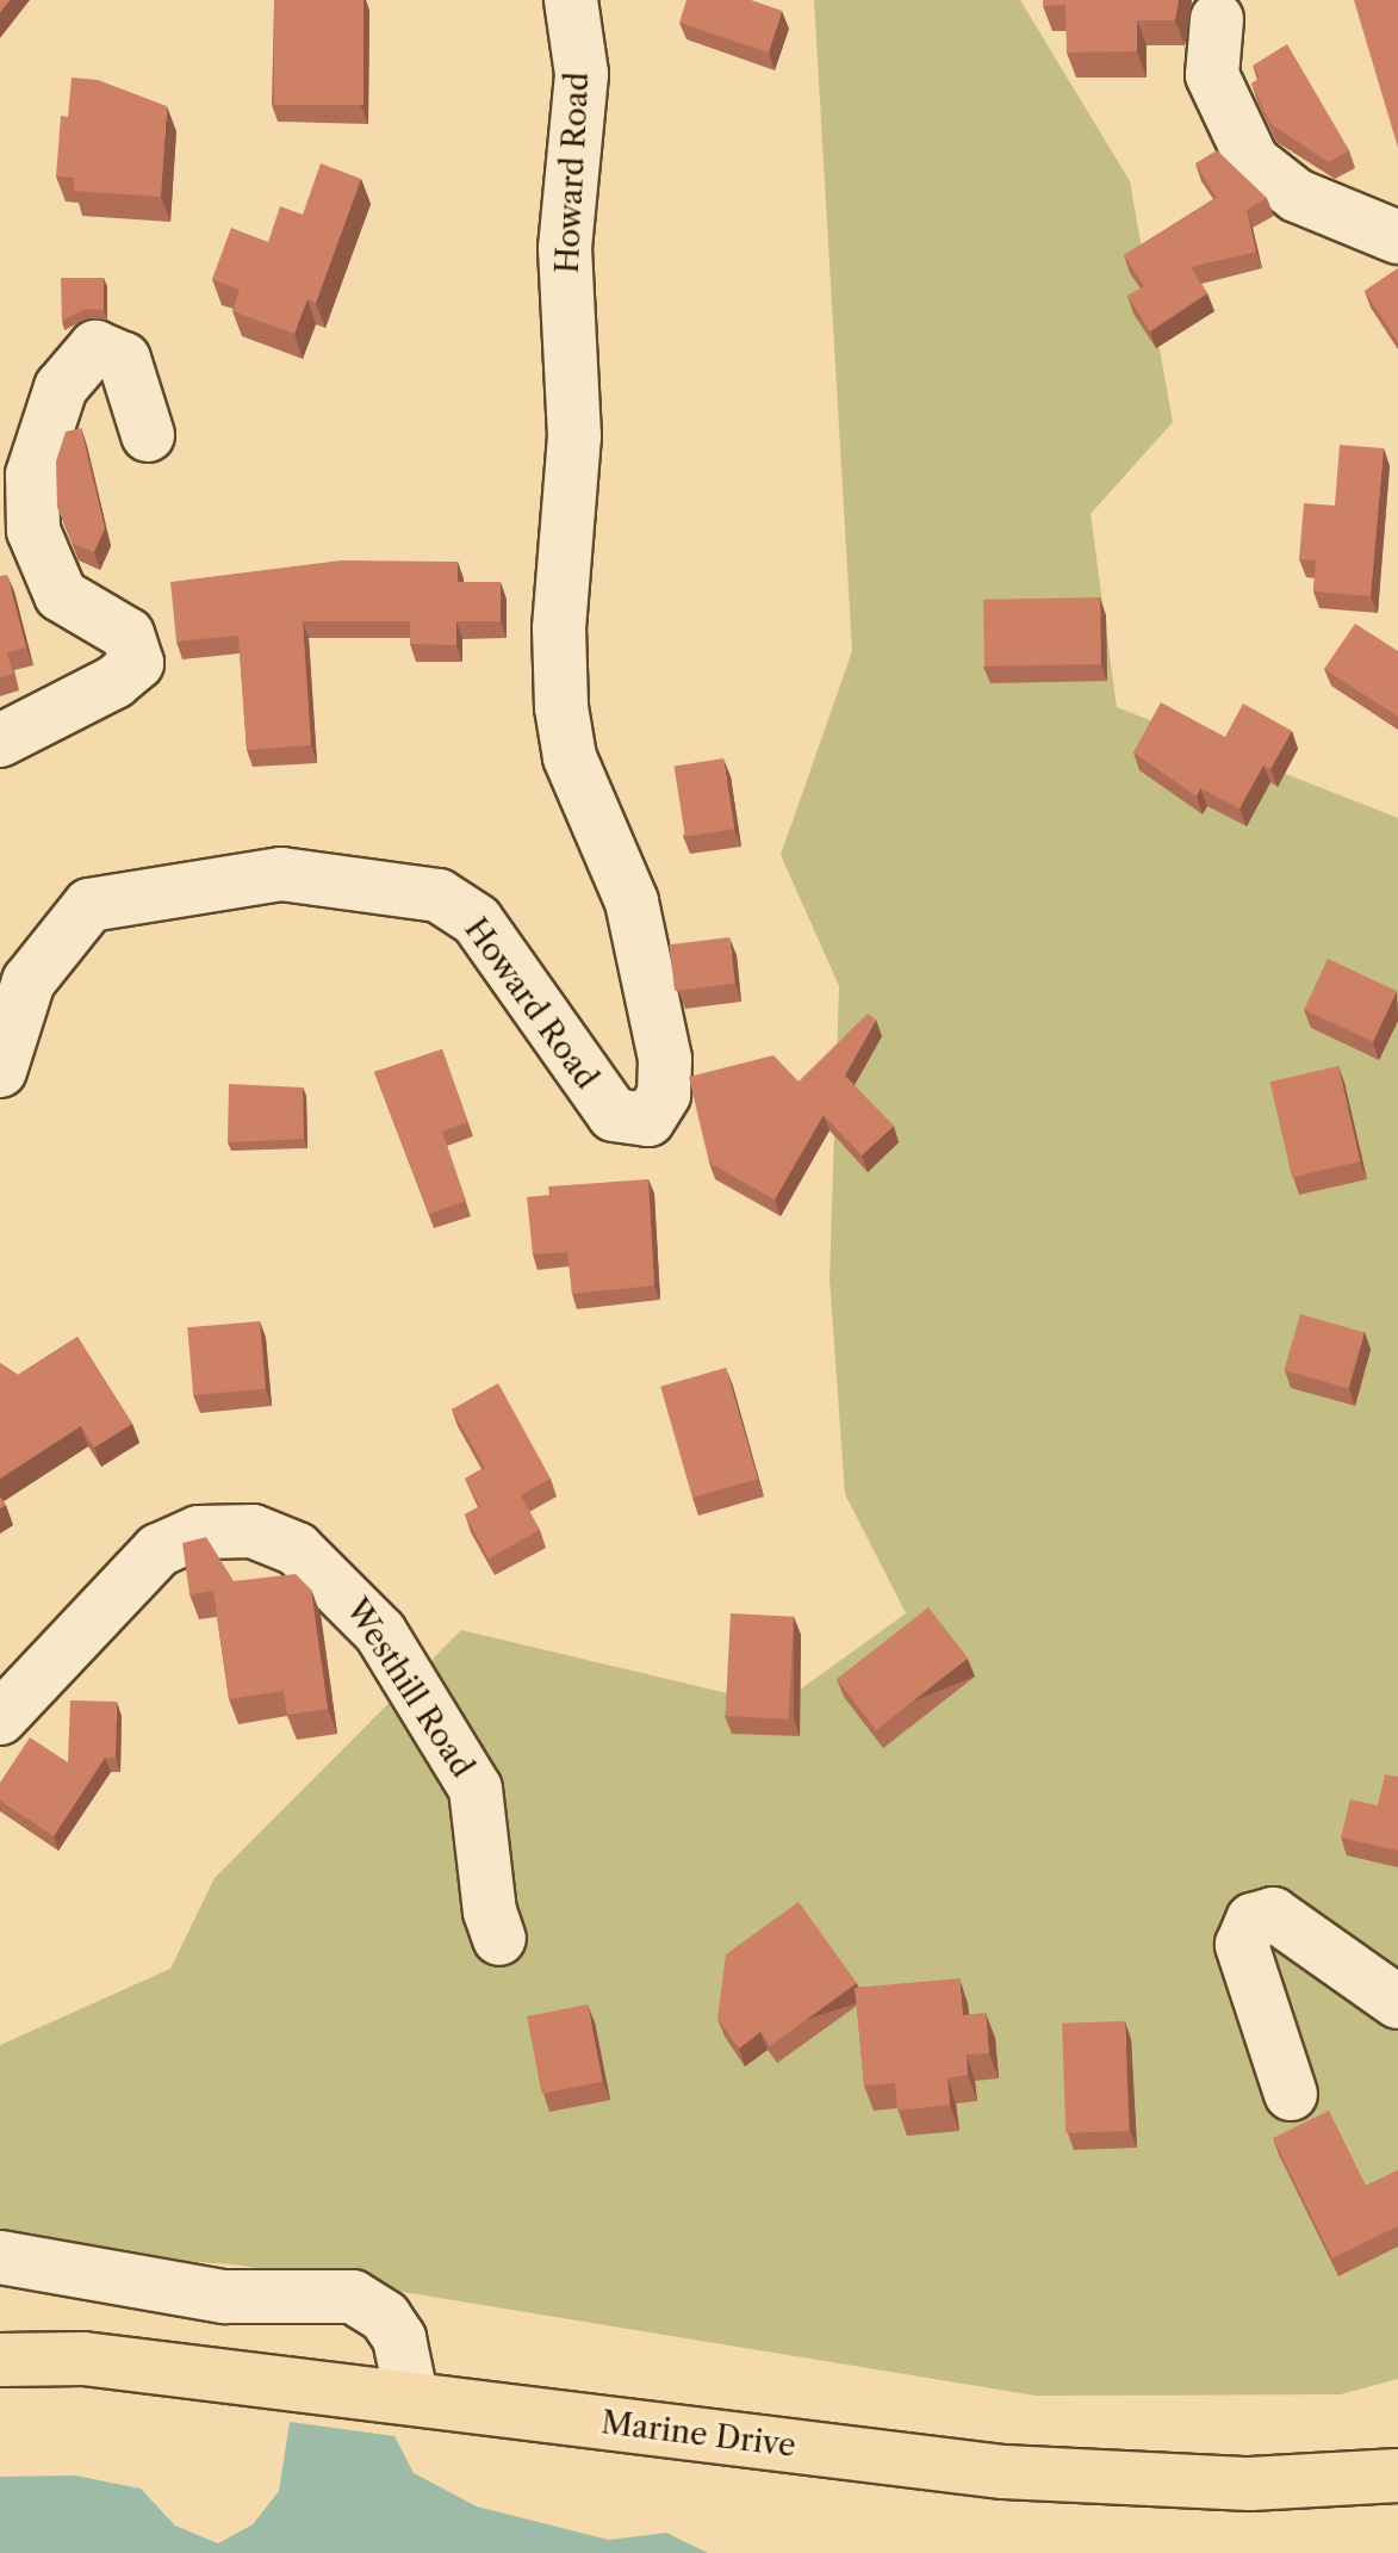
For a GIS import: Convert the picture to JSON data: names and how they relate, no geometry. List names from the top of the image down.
{
  "streets": {
    "main road": ["Marine Drive"],
    "street": ["Howard Road", "Westhill Road"]
  }
}
